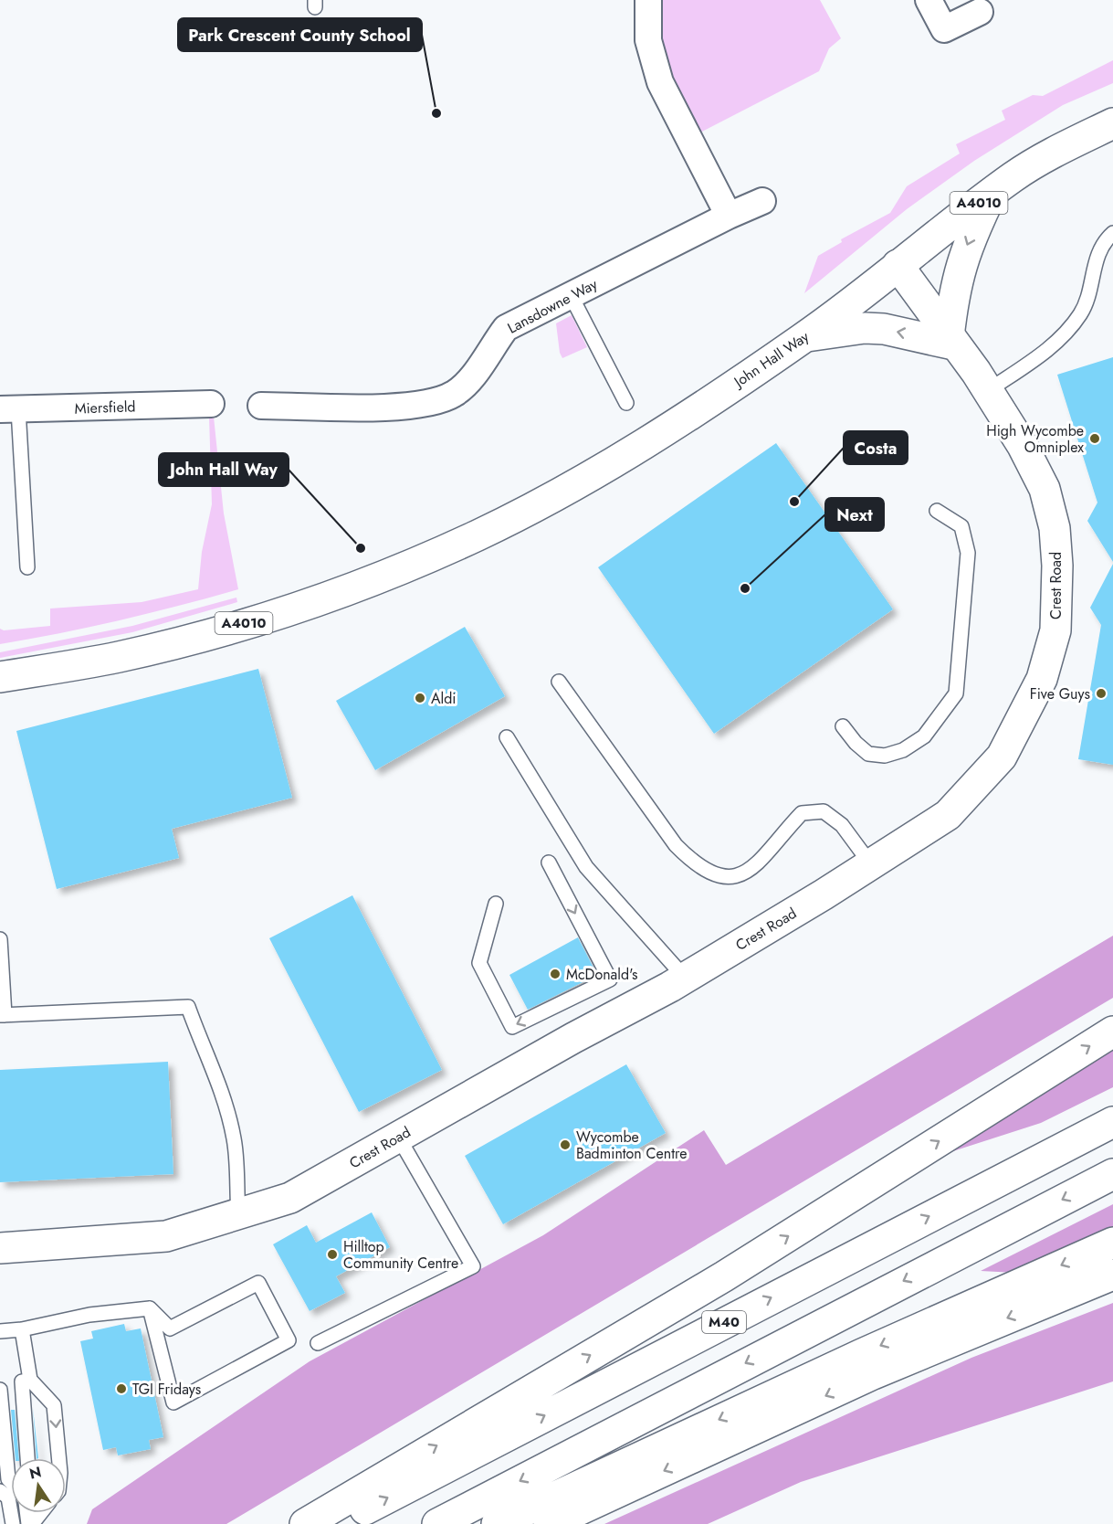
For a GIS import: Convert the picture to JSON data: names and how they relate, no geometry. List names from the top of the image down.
{
  "streets": {
    "main road": [
      "A4010",
      "John Hall Way",
      "Crest Road",
      "M40"
    ],
    "street": ["Lansdowne Way", "Miersfield"]
  },
  "crossings": [
    ["John Hall Way", "Crest Road"]
  ],
  "places": [
    "Park Crescent County School",
    "High Wycombe Omniplex",
    "Costa",
    "John Hall Way",
    "Next",
    "Five Guys",
    "Aldi",
    "McDonald's",
    "Wycombe Badminton Centre",
    "Hilltop Community Centre",
    "TGI Fridays"
  ],
  "north": "top"
}
